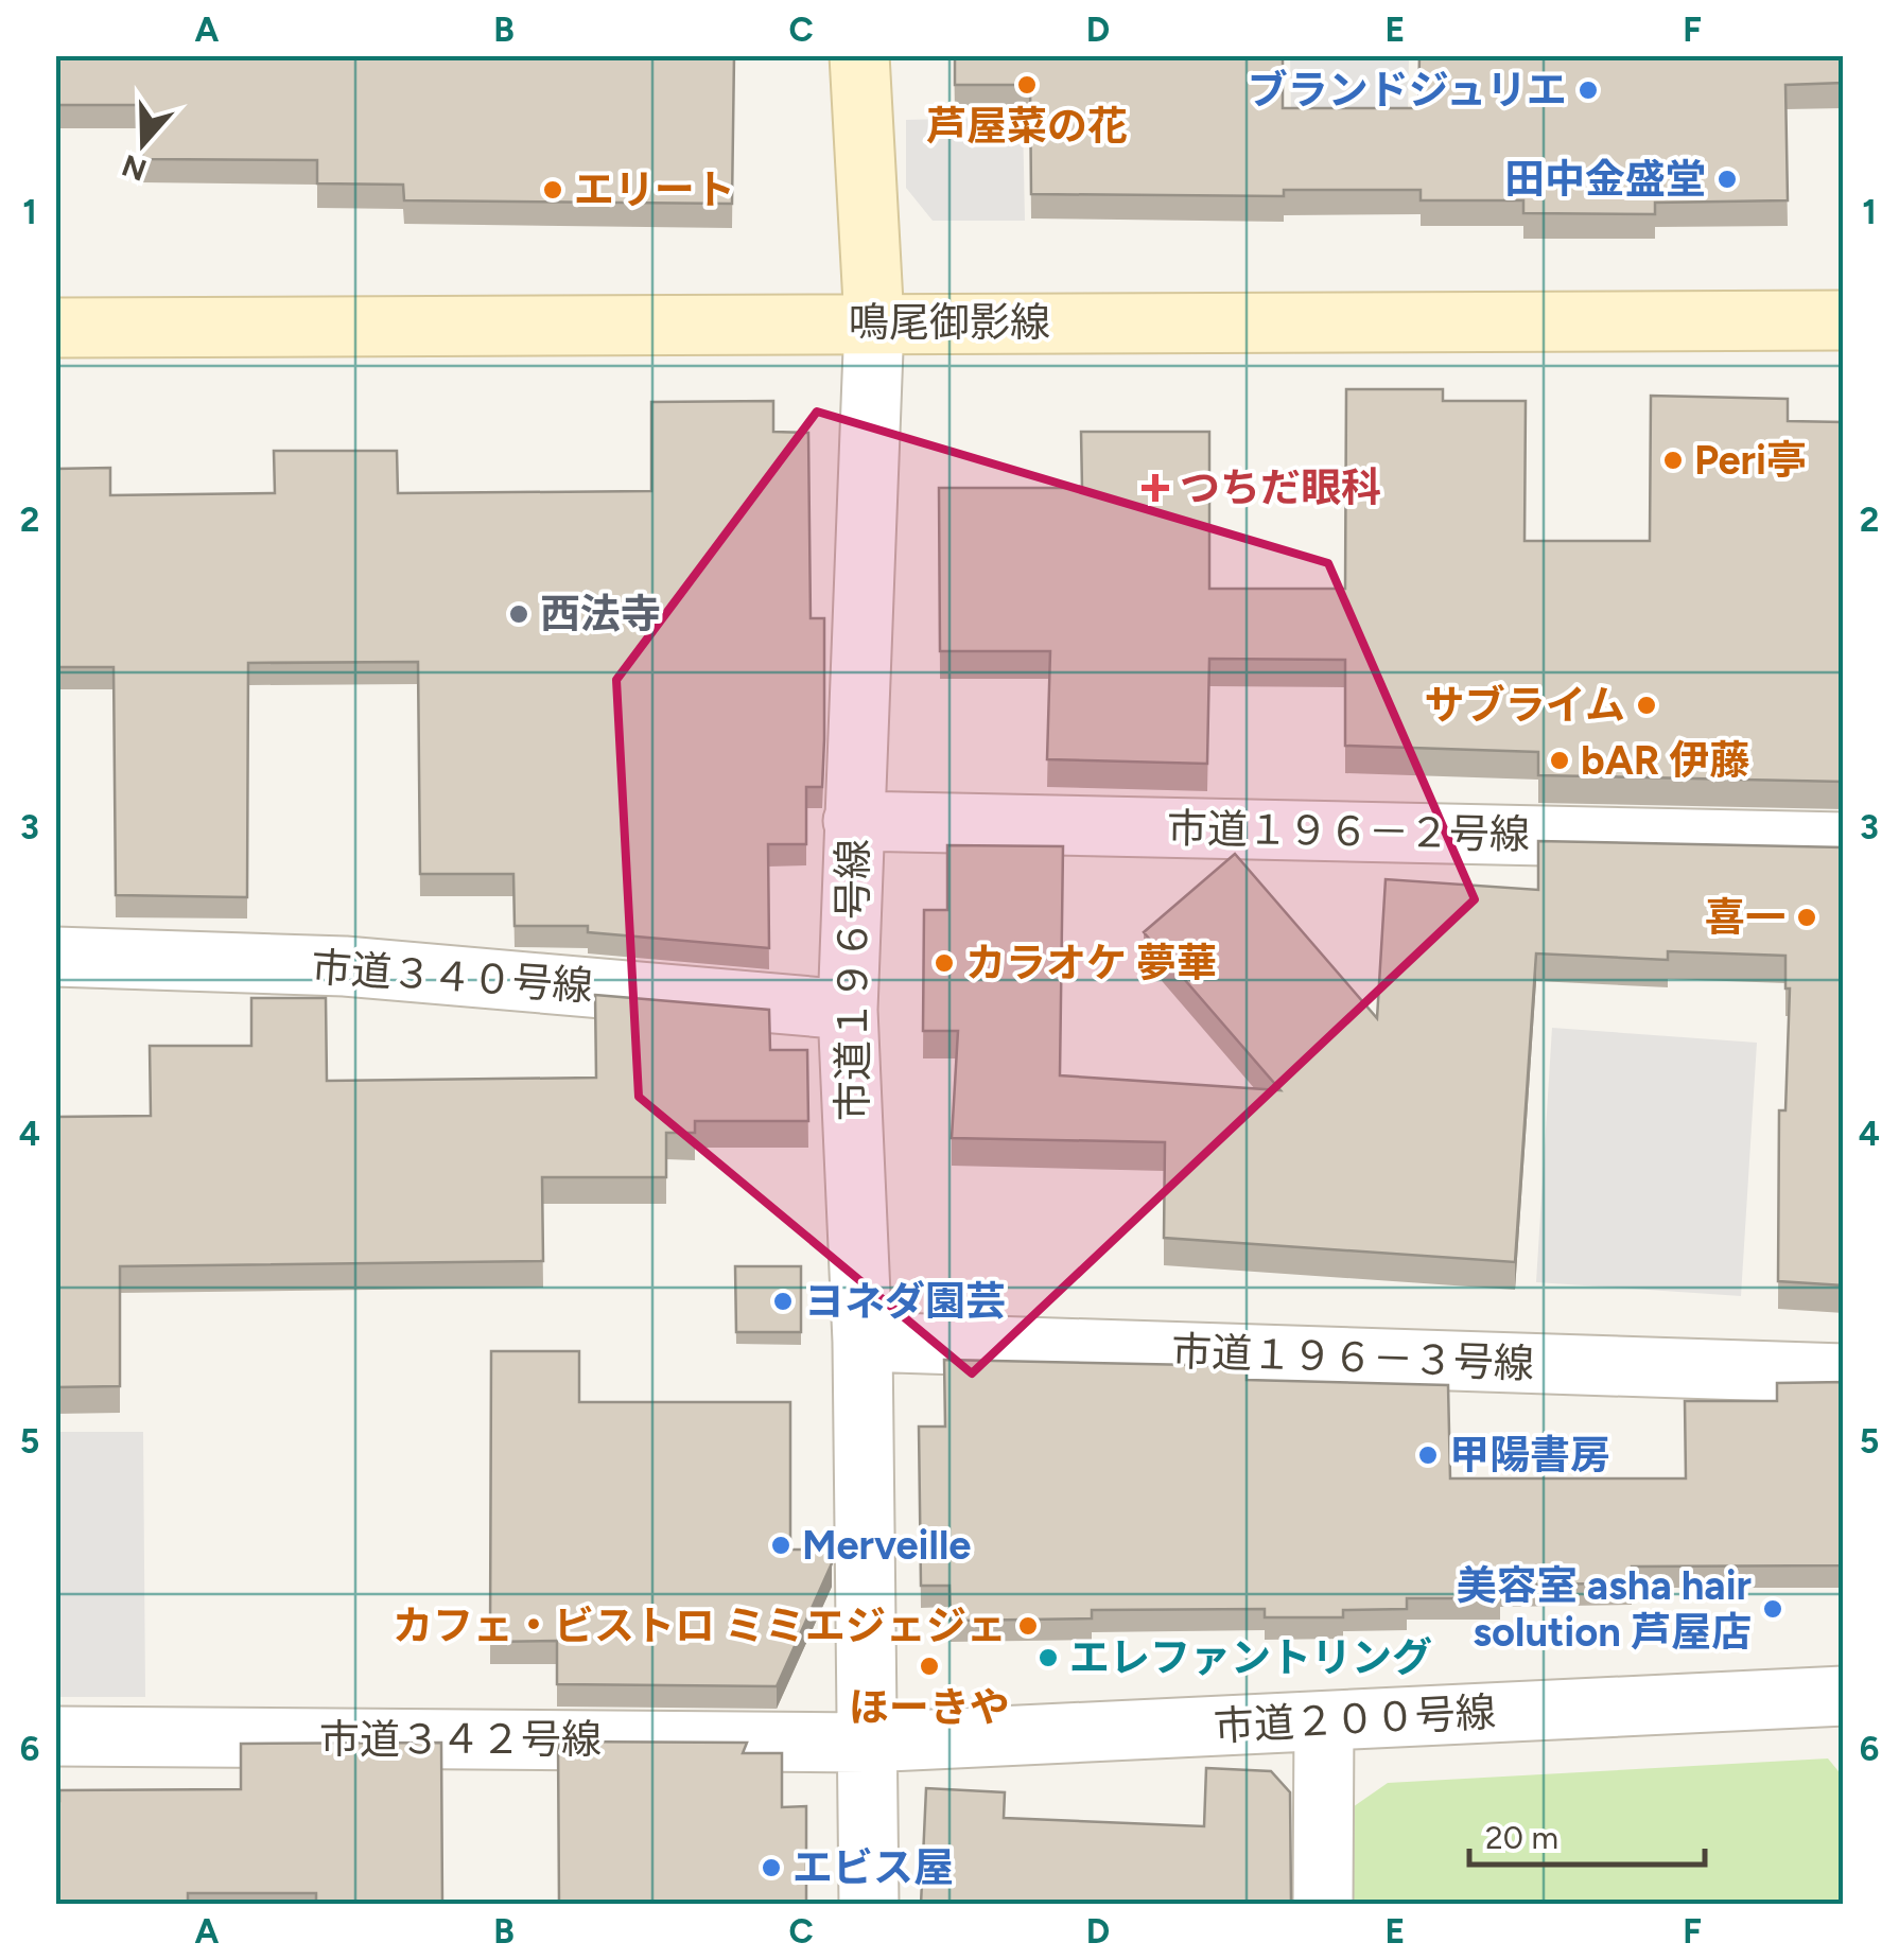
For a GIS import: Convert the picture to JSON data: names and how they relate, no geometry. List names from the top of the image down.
{
  "streets": {
    "street": [
      "鳴尾御影線",
      "市道１９６－２号線",
      "市道３４０号線",
      "市道１９６号線",
      "市道１９６－３号線",
      "市道２００号線",
      "市道３４２号線"
    ]
  },
  "crossings": [
    ["鳴尾御影線", "市道１９６号線"],
    ["市道１９６－２号線", "市道１９６号線"],
    ["市道３４０号線", "市道１９６号線"],
    ["市道１９６号線", "市道１９６－３号線"],
    ["市道１９６号線", "市道２００号線"],
    ["市道１９６号線", "市道３４２号線"],
    ["市道２００号線", "市道３４２号線"]
  ],
  "places": {
    "other": [
      "芦屋菜の花",
      "ブランドジュリエ",
      "田中金盛堂",
      "エリート",
      "Peri亭",
      "西法寺",
      "サブライム",
      "bAR 伊藤",
      "喜一",
      "カラオケ 夢華",
      "ヨネダ園芸",
      "甲陽書房",
      "Merveille",
      "美容室 asha hair solution 芦屋店",
      "カフェ・ビストロ ミミエジェジェ",
      "エレファントリング",
      "ほーきや",
      "エビス屋"
    ],
    "health": ["つちだ眼科"]
  },
  "scale_bar": "20 m",
  "north": "bottom",
  "grid": {
    "columns": [
      "A",
      "B",
      "C",
      "D",
      "E",
      "F"
    ],
    "rows": [
      "1",
      "2",
      "3",
      "4",
      "5",
      "6"
    ]
  }
}
